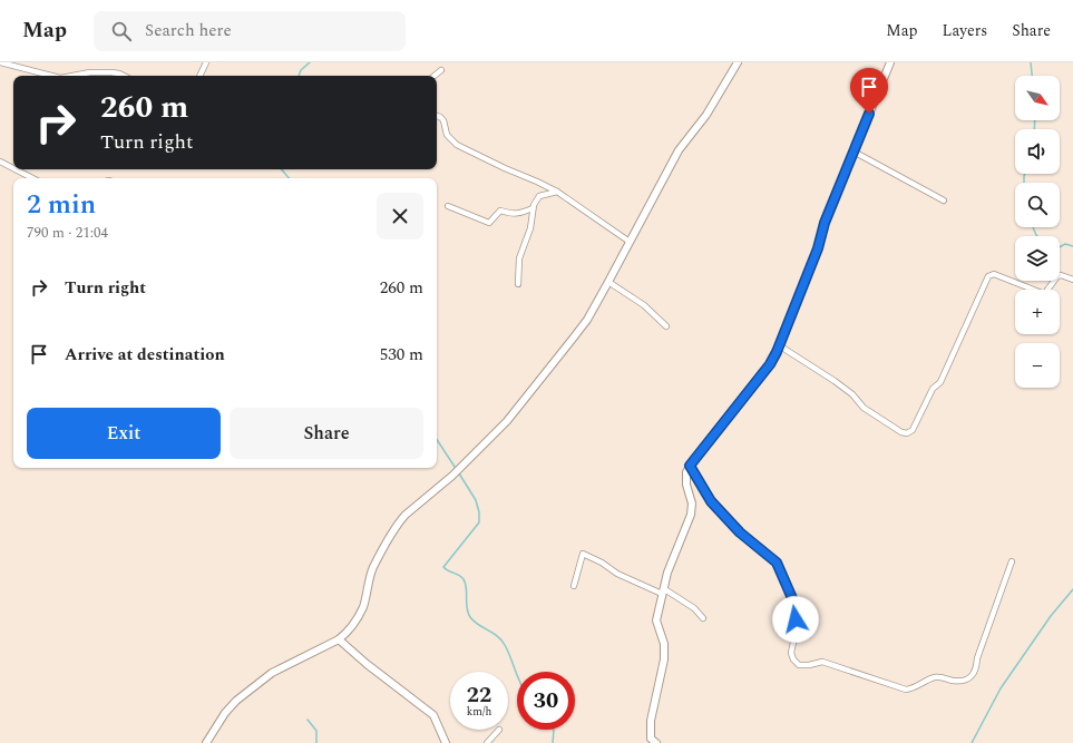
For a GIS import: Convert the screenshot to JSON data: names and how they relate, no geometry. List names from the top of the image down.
{
  "north": "bottom right",
  "page": {
    "header": "Map",
    "search": "Search here",
    "nav": ["Map", "Layers", "Share"],
    "map_buttons": ["+", "−"],
    "turn": ["260 m", "Turn right"],
    "heading": ["2 min", "790 m · 21:04"],
    "list": [
      {
        "name": "Turn right",
        "value": "260 m"
      },
      {
        "name": "Arrive at destination",
        "value": "530 m"
      }
    ],
    "buttons": ["Exit", "Share"],
    "speed": "22 km/h",
    "limit": "30"
  }
}
